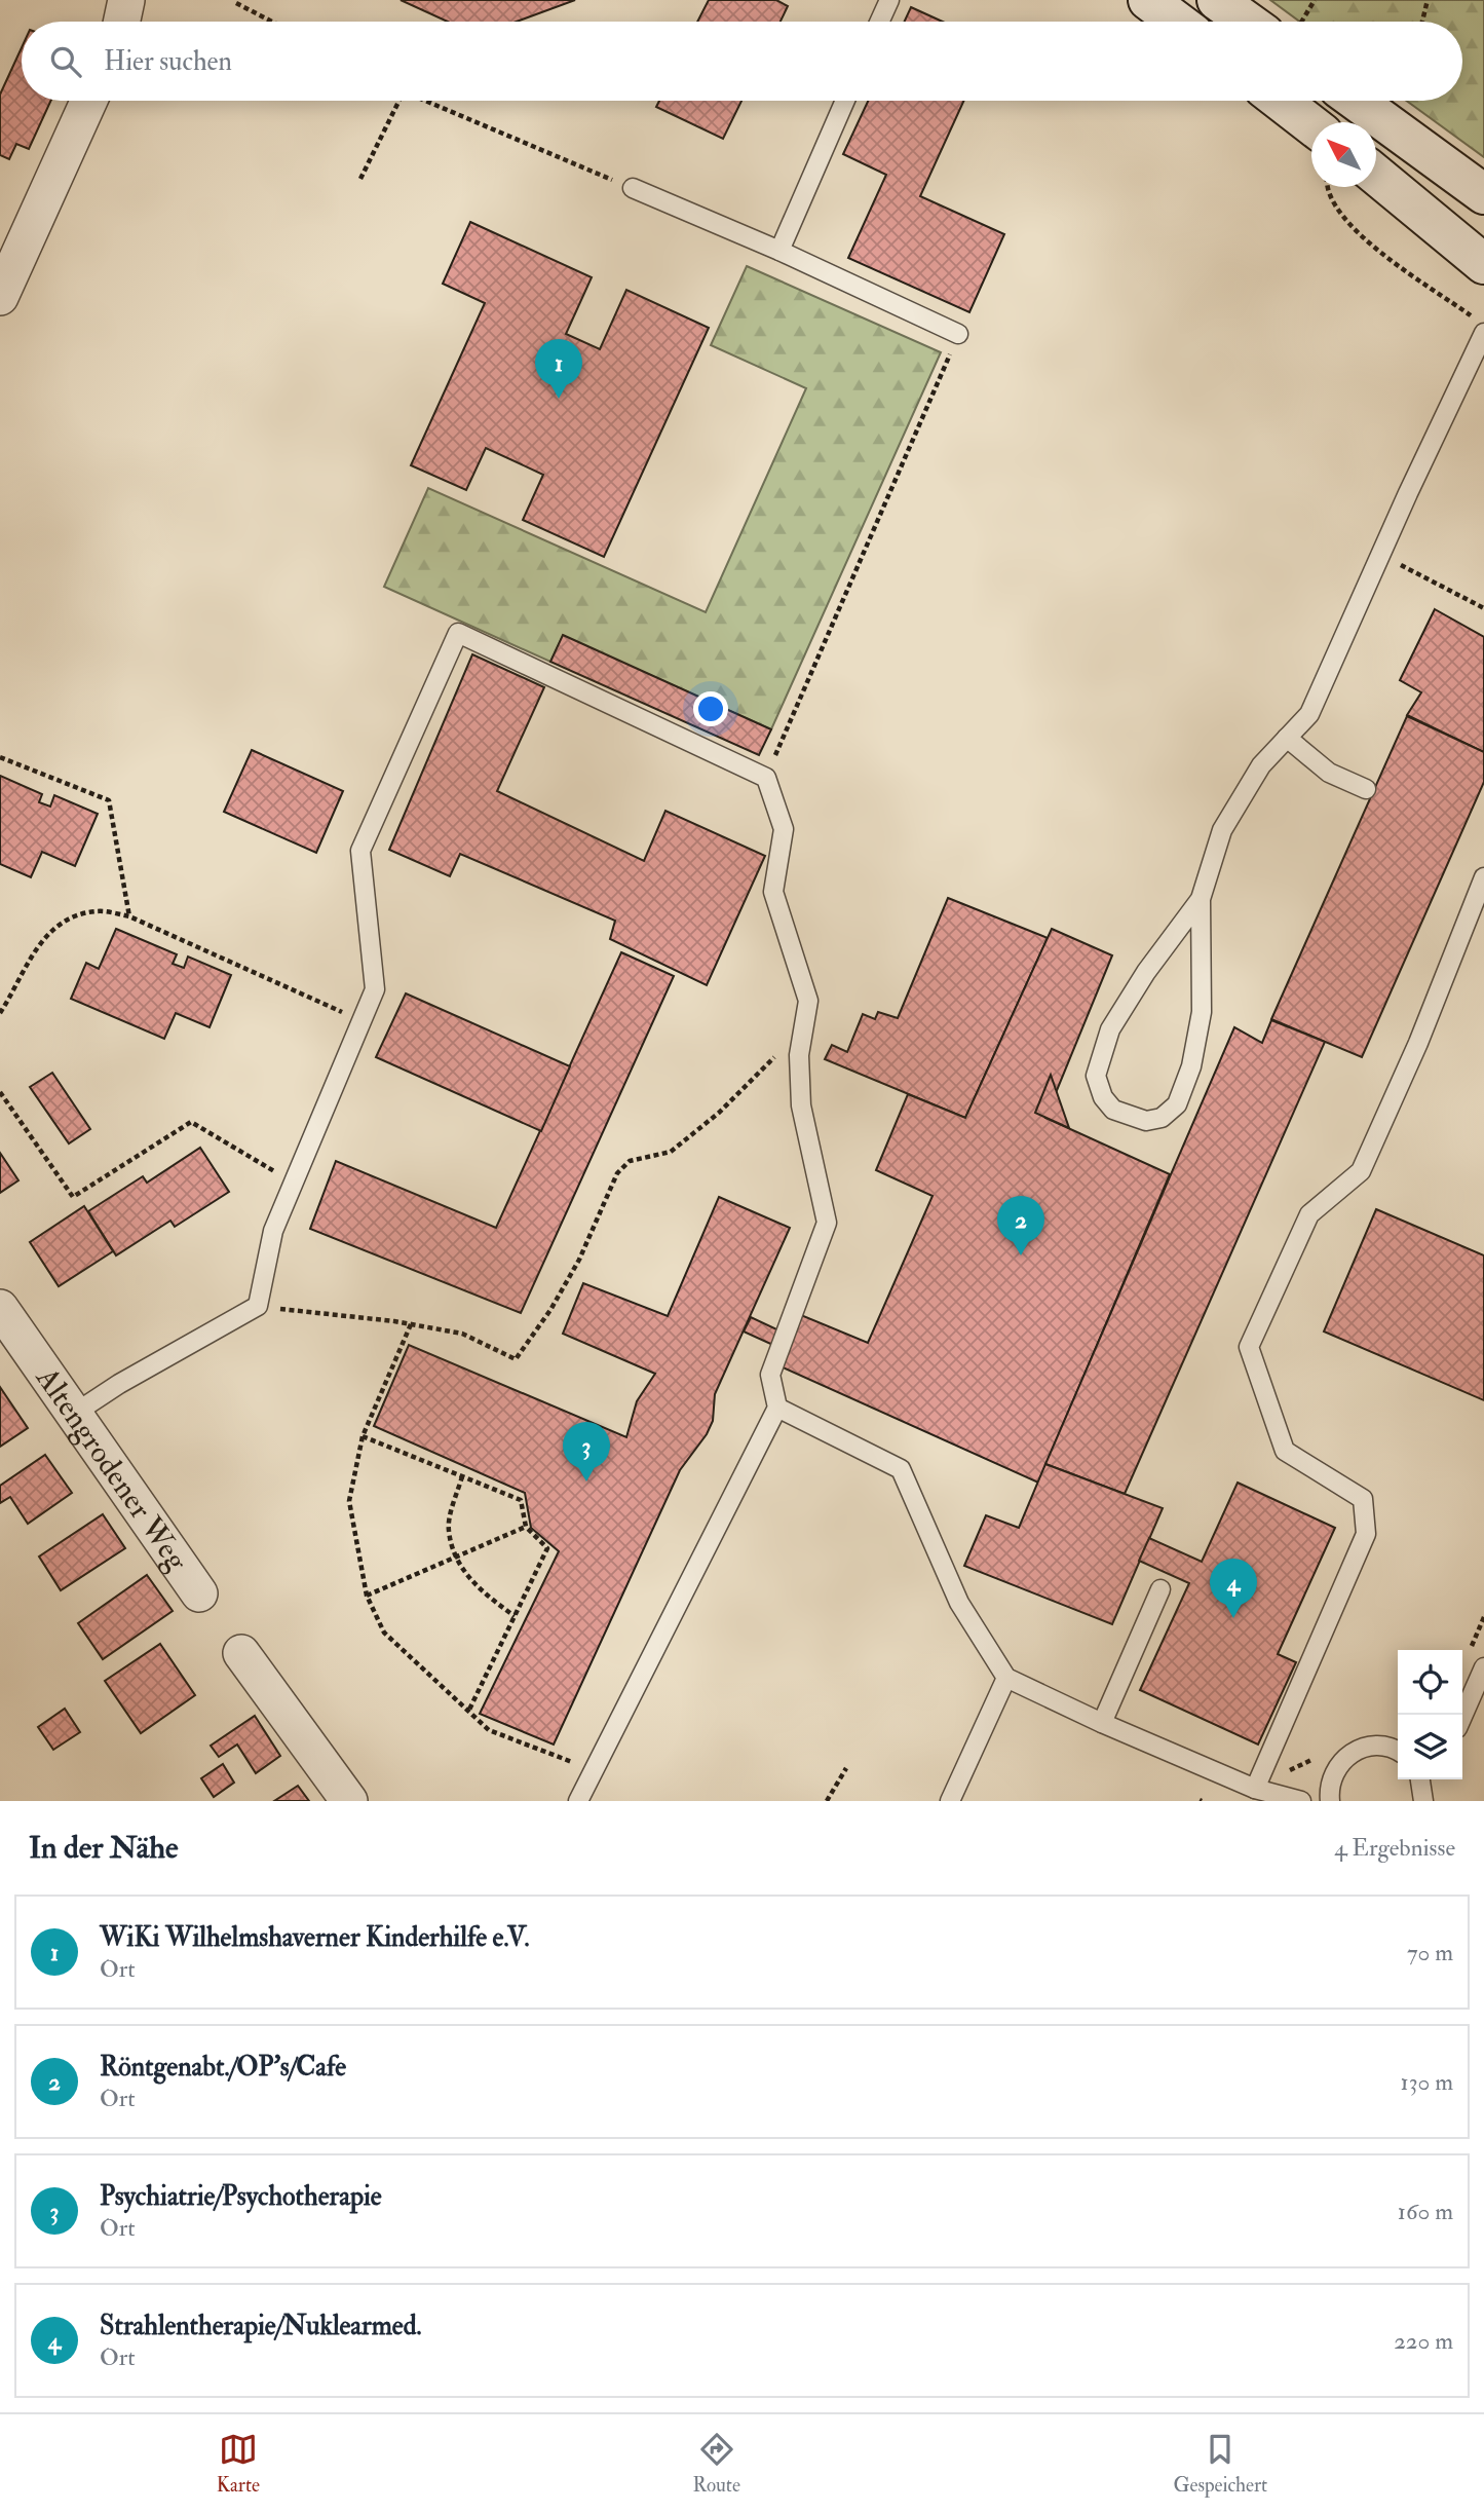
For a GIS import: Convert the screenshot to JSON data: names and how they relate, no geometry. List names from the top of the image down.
{
  "streets": {
    "street": ["Altengrodener Weg"]
  },
  "north": "top left",
  "page": {
    "search": "Hier suchen",
    "pins": [
      "1",
      "2",
      "3",
      "4"
    ],
    "heading": ["In der Nähe", "4 Ergebnisse"],
    "list": [
      {
        "mark": "1",
        "name": "WiKi Wilhelmshaverner Kinderhilfe e.V.",
        "note": "Ort",
        "value": "70 m"
      },
      {
        "mark": "2",
        "name": "Röntgenabt./OP's/Cafe",
        "note": "Ort",
        "value": "130 m"
      },
      {
        "mark": "3",
        "name": "Psychiatrie/Psychotherapie",
        "note": "Ort",
        "value": "160 m"
      },
      {
        "mark": "4",
        "name": "Strahlentherapie/Nuklearmed.",
        "note": "Ort",
        "value": "220 m"
      }
    ],
    "nav": ["Karte", "Route", "Gespeichert"]
  }
}
